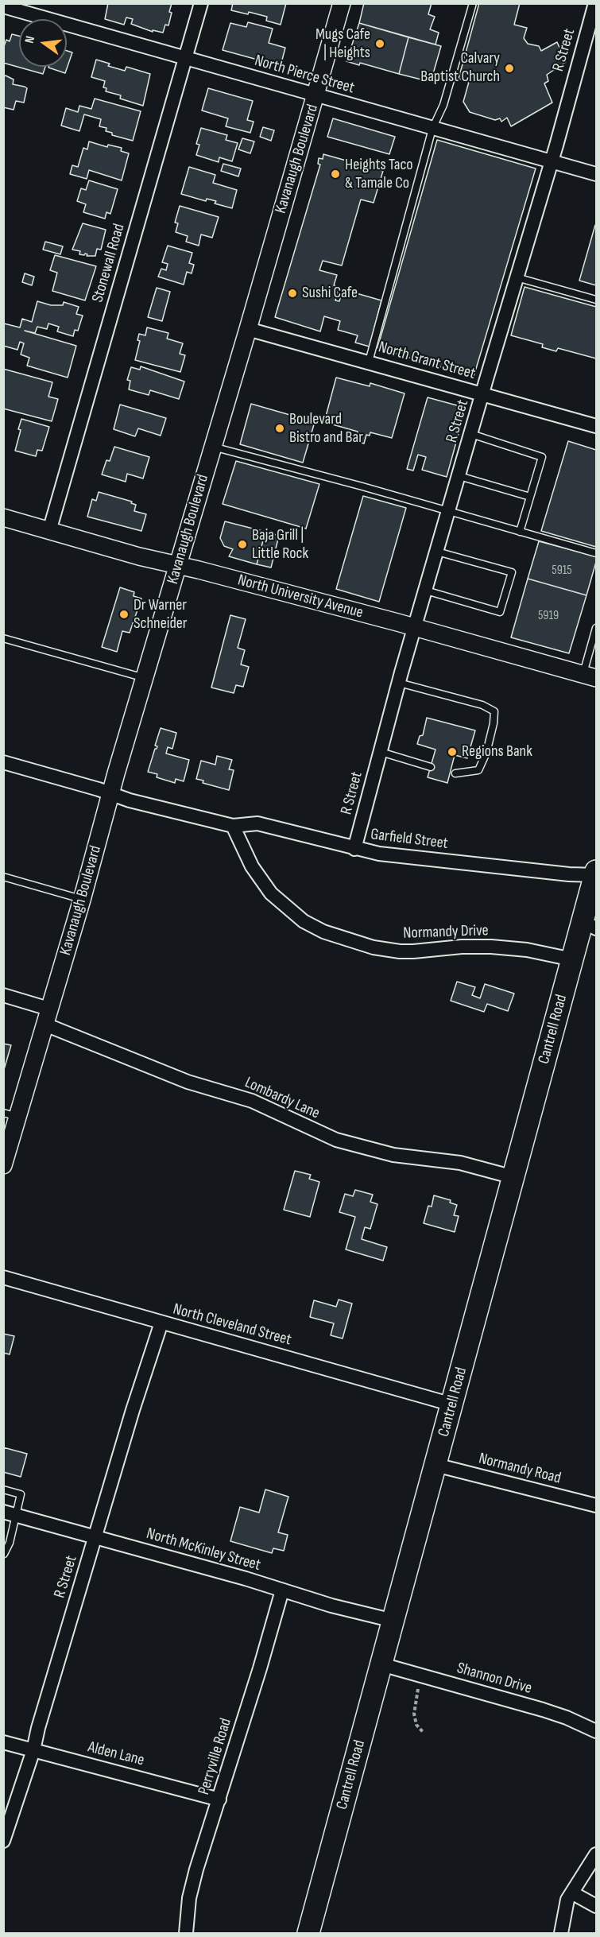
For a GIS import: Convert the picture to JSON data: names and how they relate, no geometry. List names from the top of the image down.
{
  "streets": {
    "main road": ["Cantrell Road"],
    "street": [
      "R Street",
      "North Pierce Street",
      "Kavanaugh Boulevard",
      "Stonewall Road",
      "North Grant Street",
      "North University Avenue",
      "Garfield Street",
      "Normandy Drive",
      "Lombardy Lane",
      "North Cleveland Street",
      "Normandy Road",
      "North McKinley Street",
      "Shannon Drive",
      "Alden Lane",
      "Perryville Road"
    ]
  },
  "crossings": [
    ["R Street", "North Pierce Street"],
    ["R Street", "North Grant Street"],
    ["R Street", "North University Avenue"],
    ["R Street", "Garfield Street"],
    ["R Street", "North Cleveland Street"],
    ["R Street", "North McKinley Street"],
    ["R Street", "Alden Lane"],
    ["North Pierce Street", "Kavanaugh Boulevard"],
    ["North Pierce Street", "Stonewall Road"],
    ["Kavanaugh Boulevard", "North Grant Street"],
    ["Kavanaugh Boulevard", "North University Avenue"],
    ["Kavanaugh Boulevard", "Garfield Street"],
    ["Kavanaugh Boulevard", "Lombardy Lane"],
    ["Stonewall Road", "North University Avenue"],
    ["Garfield Street", "Normandy Drive"],
    ["Garfield Street", "Cantrell Road"],
    ["Normandy Drive", "Cantrell Road"],
    ["Cantrell Road", "Lombardy Lane"],
    ["Cantrell Road", "North Cleveland Street"],
    ["Cantrell Road", "Normandy Road"],
    ["Cantrell Road", "North McKinley Street"],
    ["Cantrell Road", "Shannon Drive"],
    ["North McKinley Street", "Perryville Road"],
    ["Alden Lane", "Perryville Road"]
  ],
  "places": [
    "Mugs Cafe | Heights",
    "Calvary Baptist Church",
    "Heights Taco & Tamale Co",
    "Sushi Cafe",
    "Boulevard Bistro and Bar",
    "Baja Grill | Little Rock",
    "Dr Warner Schneider",
    "Regions Bank"
  ],
  "house_numbers": ["5915", "5919"],
  "north": "left"
}
